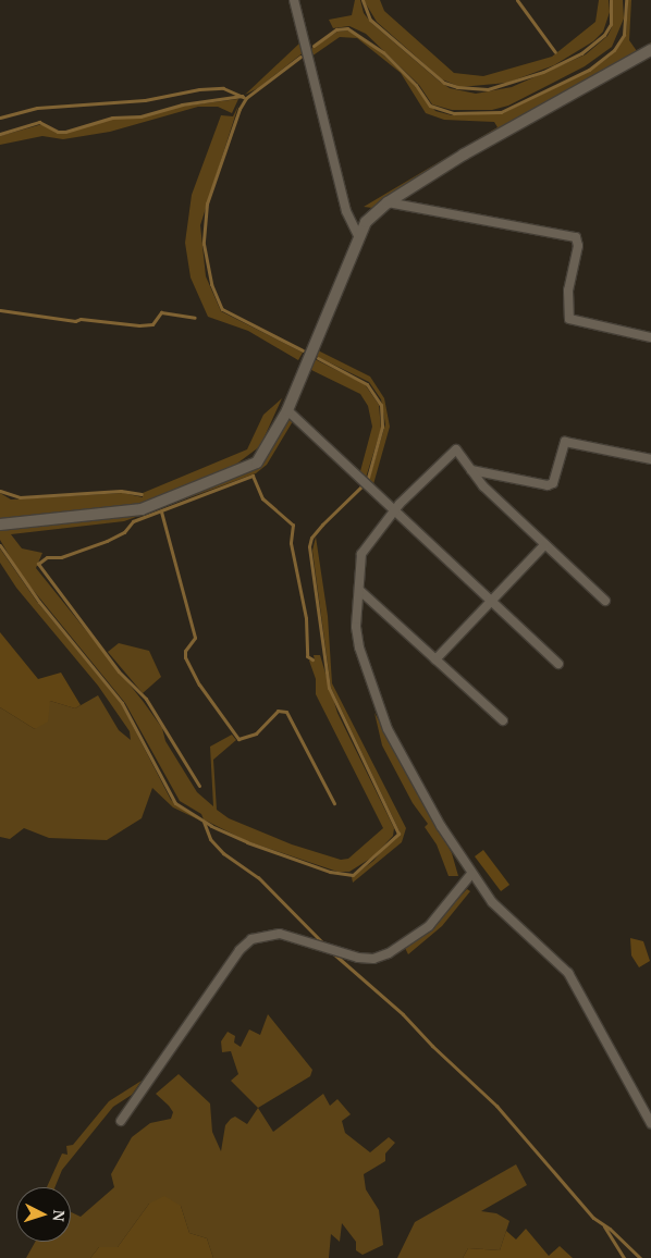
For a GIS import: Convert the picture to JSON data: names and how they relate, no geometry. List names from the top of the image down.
{
  "north": "right"
}
